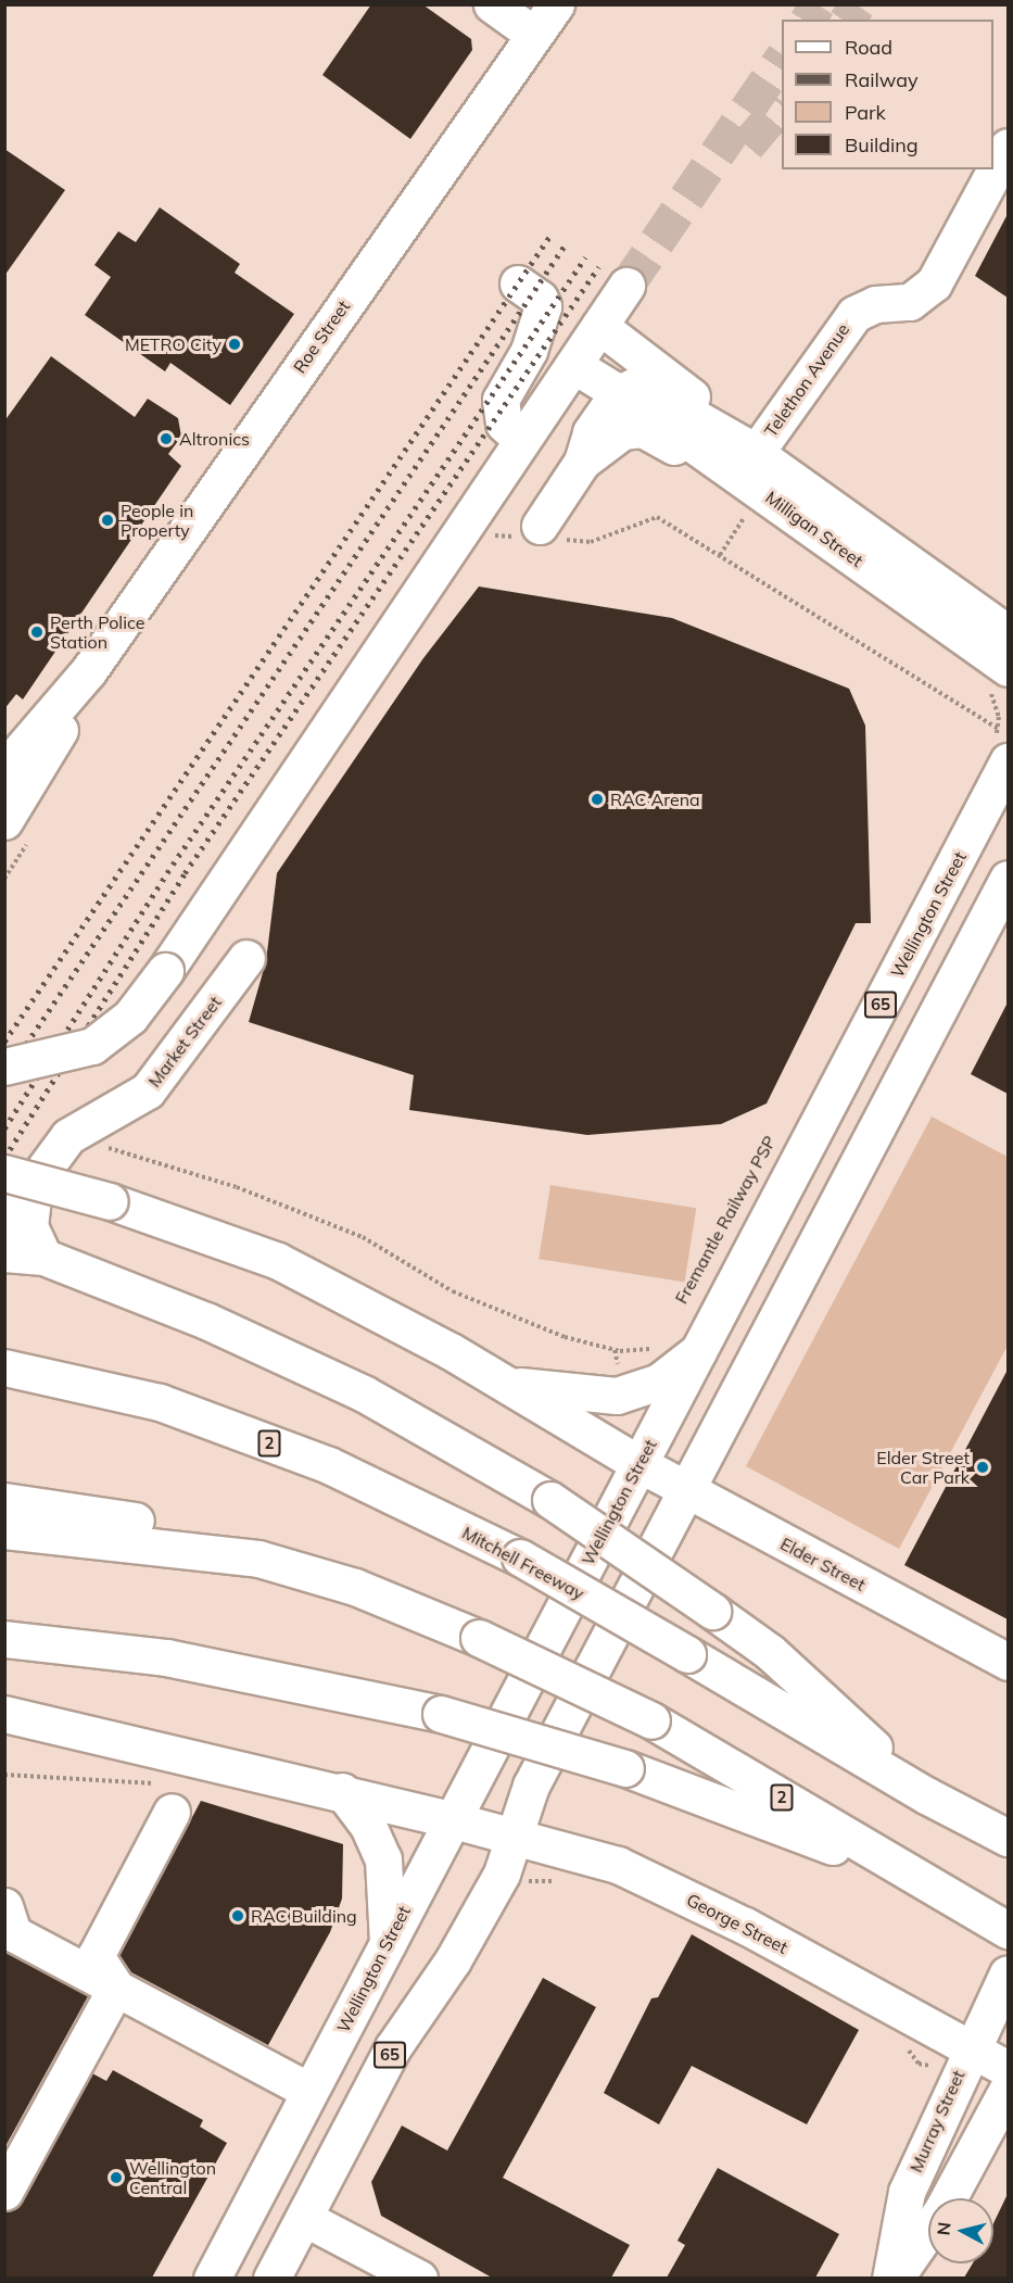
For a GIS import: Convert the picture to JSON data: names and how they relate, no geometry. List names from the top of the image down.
{
  "streets": {
    "main road": [
      "Roe Street",
      "Telethon Avenue",
      "Milligan Street",
      "Wellington Street",
      "65",
      "Market Street",
      "2",
      "Mitchell Freeway",
      "Elder Street",
      "George Street",
      "Murray Street"
    ]
  },
  "crossings": [
    ["Telethon Avenue", "Milligan Street"],
    ["Wellington Street", "Elder Street"],
    ["Wellington Street", "George Street"],
    ["65", "Elder Street"],
    ["65", "George Street"],
    ["Market Street", "Elder Street"],
    ["2", "Mitchell Freeway"],
    ["George Street", "Murray Street"]
  ],
  "places": [
    "METRO City",
    "Altronics",
    "People in Property",
    "Perth Police Station",
    "RAC Arena",
    "Elder Street Car Park",
    "RAC Building",
    "Wellington Central"
  ],
  "legend": [
    "Road",
    "Railway",
    "Park",
    "Building"
  ],
  "north": "left"
}
